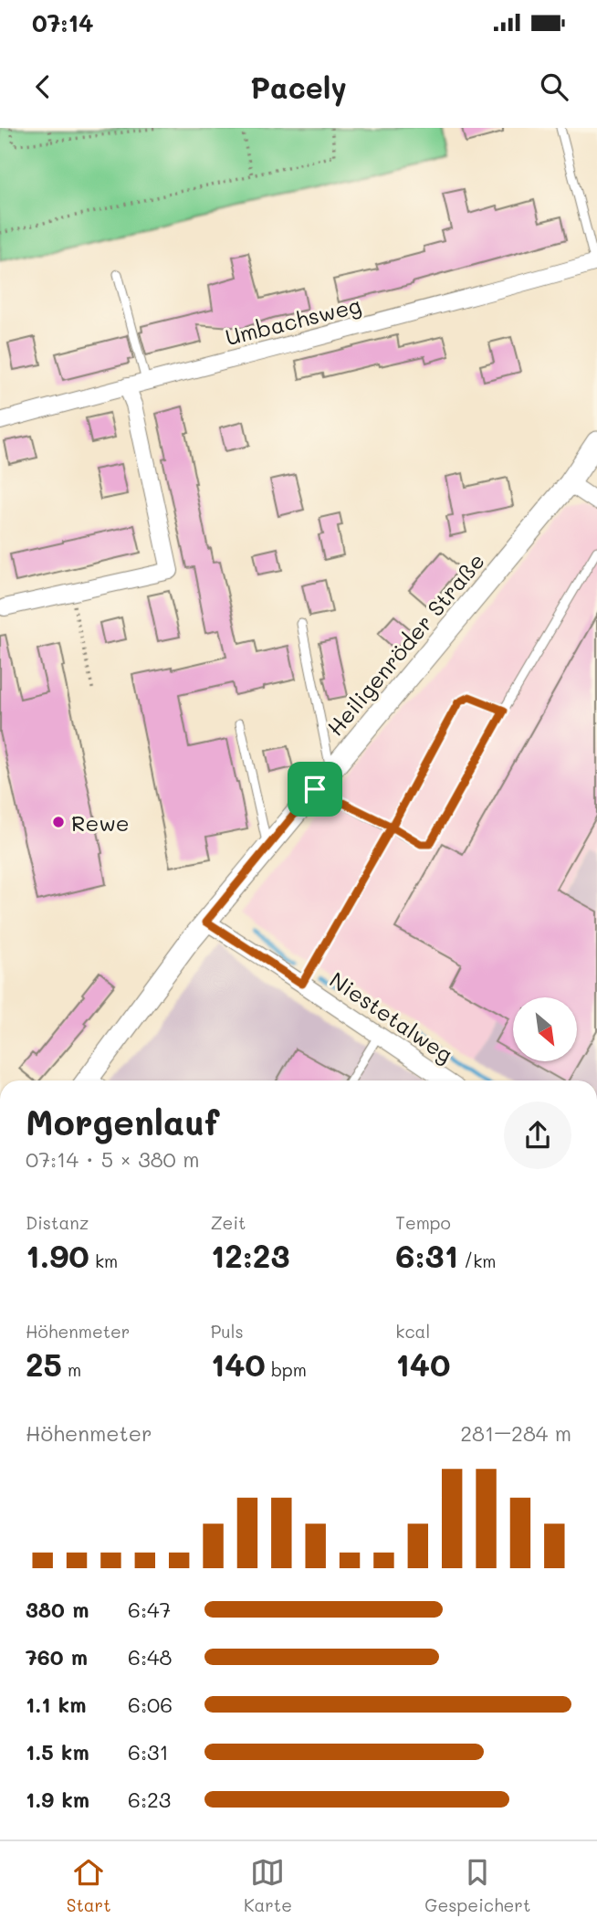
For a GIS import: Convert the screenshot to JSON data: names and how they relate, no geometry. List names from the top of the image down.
{
  "streets": {
    "street": ["Umbachsweg", "Heiligenröder Straße", "Niestetalweg"]
  },
  "crossings": [
    ["Heiligenröder Straße", "Niestetalweg"]
  ],
  "places": ["Rewe"],
  "north": "bottom right",
  "page": {
    "status": "07:14",
    "header": "Pacely",
    "heading": ["Morgenlauf", "07:14 · 5 × 380 m"],
    "stats": [
      ["Distanz", "1.90 km"],
      ["Zeit", "12:23"],
      ["Tempo", "6:31 /km"],
      ["Höhenmeter", "25 m"],
      ["Puls", "140 bpm"],
      ["kcal", "140"]
    ],
    "chart": ["Höhenmeter", "281–284 m"],
    "list": [
      {
        "name": "380 m",
        "note": "6:47"
      },
      {
        "name": "760 m",
        "note": "6:48"
      },
      {
        "name": "1.1 km",
        "note": "6:06"
      },
      {
        "name": "1.5 km",
        "note": "6:31"
      },
      {
        "name": "1.9 km",
        "note": "6:23"
      }
    ],
    "tabs": ["Start", "Karte", "Gespeichert"]
  }
}
